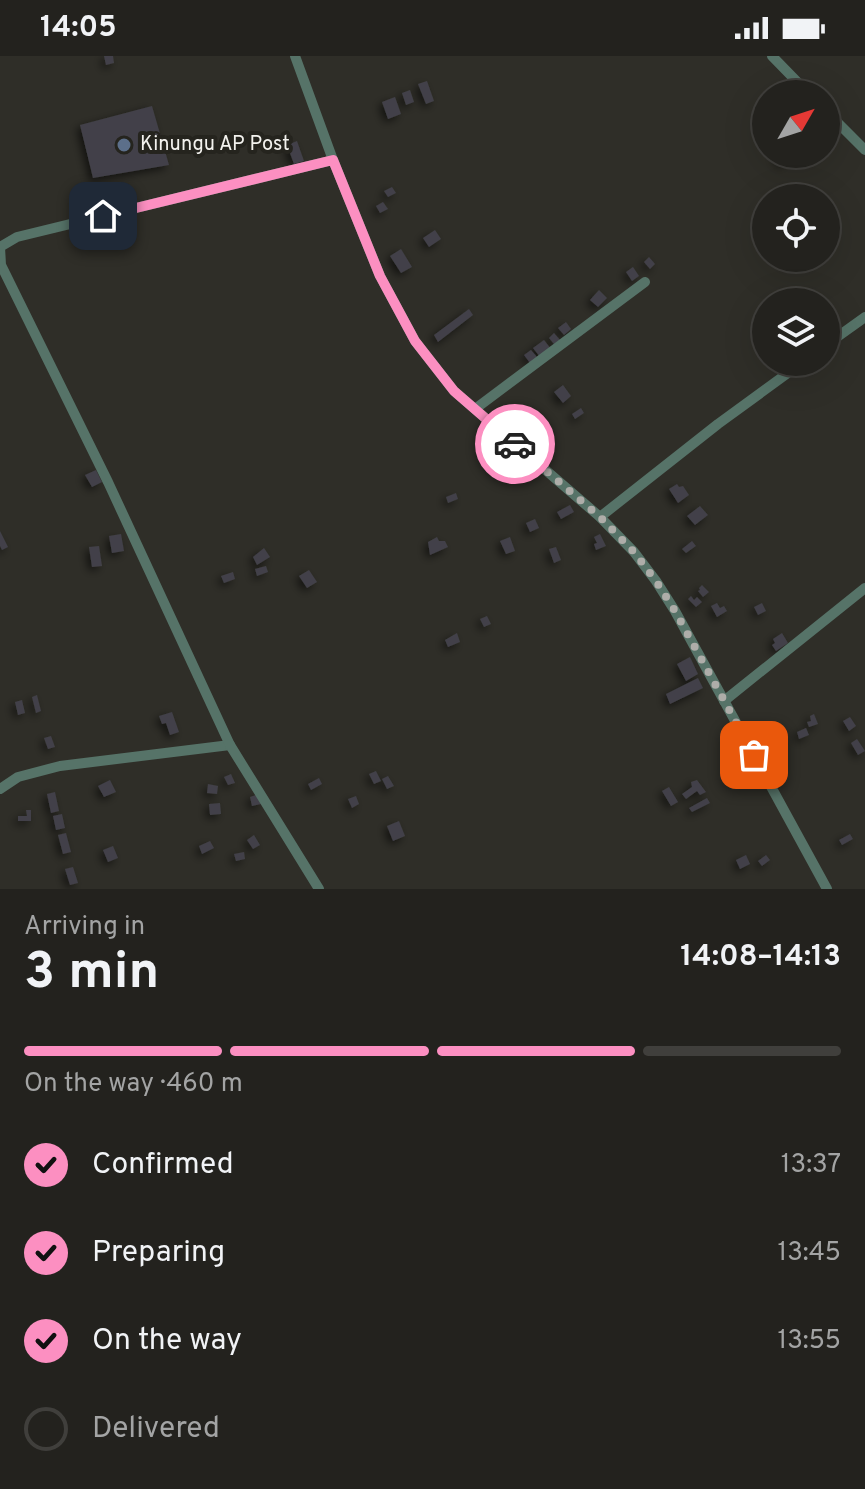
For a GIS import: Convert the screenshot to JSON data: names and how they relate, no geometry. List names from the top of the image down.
{
  "places": ["Kinungu AP Post"],
  "north": "top right",
  "page": {
    "status": "14:05",
    "heading": ["3 min", "Arriving in", "14:08–14:13"],
    "bar": "On the way · 460 m",
    "list": [
      ["Confirmed", "13:37"],
      ["Preparing", "13:45"],
      ["On the way", "13:55"],
      "Delivered"
    ]
  }
}
